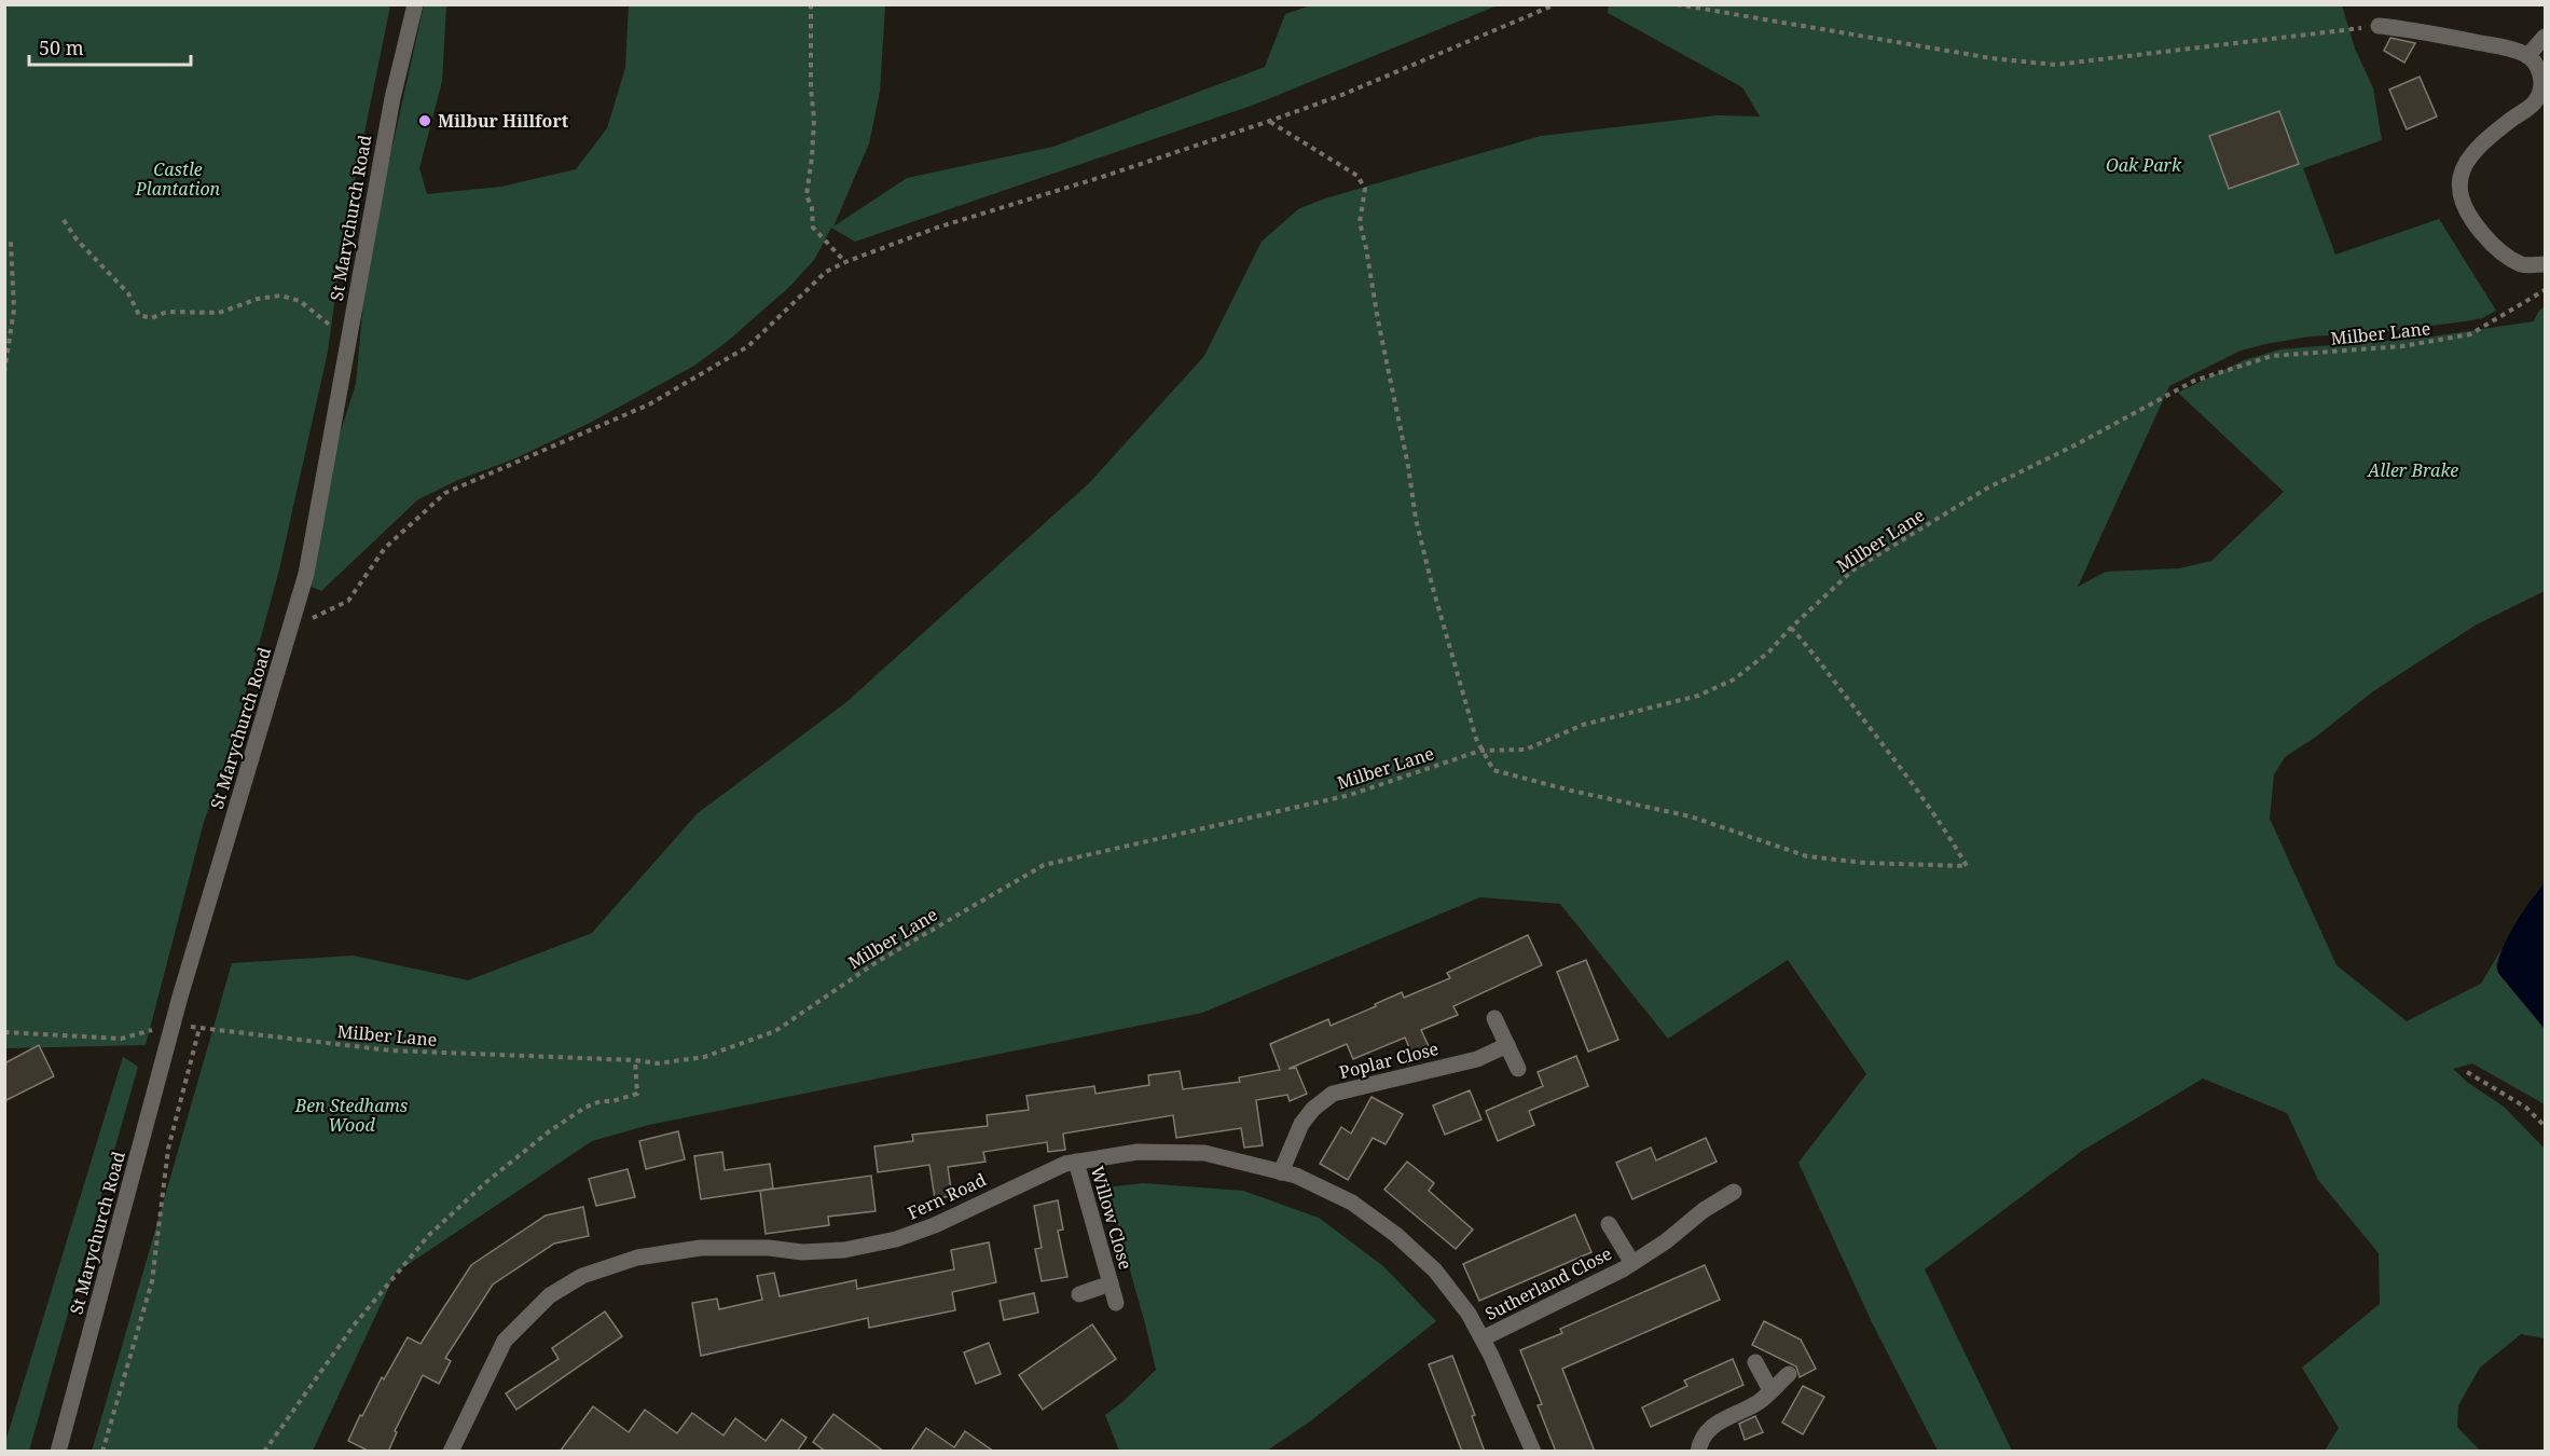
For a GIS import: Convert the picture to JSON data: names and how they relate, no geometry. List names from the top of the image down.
{
  "streets": {
    "street": [
      "St Marychurch Road",
      "Poplar Close",
      "Fern Road",
      "Willow Close",
      "Sutherland Close"
    ],
    "path": ["Milber Lane"]
  },
  "crossings": [
    ["St Marychurch Road", "Milber Lane"],
    ["Poplar Close", "Fern Road"],
    ["Fern Road", "Willow Close"],
    ["Fern Road", "Sutherland Close"]
  ],
  "parks": [
    "Oak Park",
    "Castle Plantation",
    "Aller Brake",
    "Ben Stedhams Wood"
  ],
  "places": ["Milbur Hillfort"],
  "scale_bar": "50 m"
}
